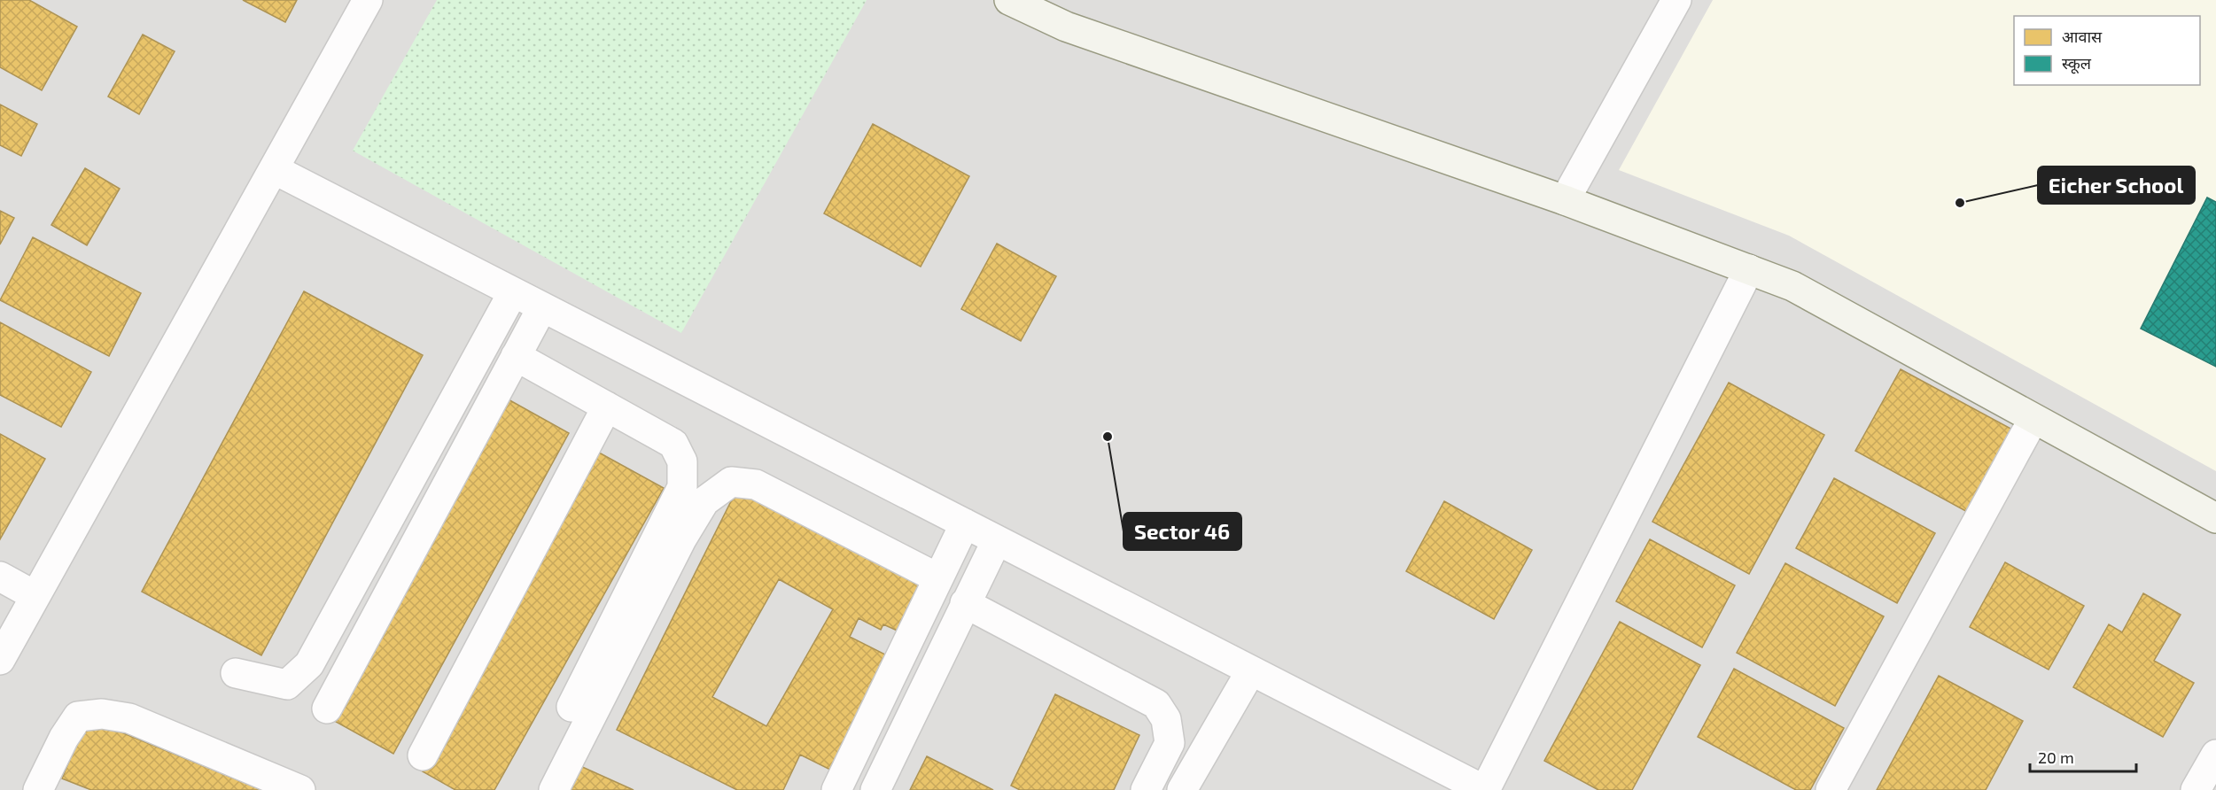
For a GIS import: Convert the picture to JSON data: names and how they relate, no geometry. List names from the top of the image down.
{
  "places": ["Eicher School", "Sector 46"],
  "legend": ["आवास", "स्कूल"],
  "scale_bar": "20 m"
}
